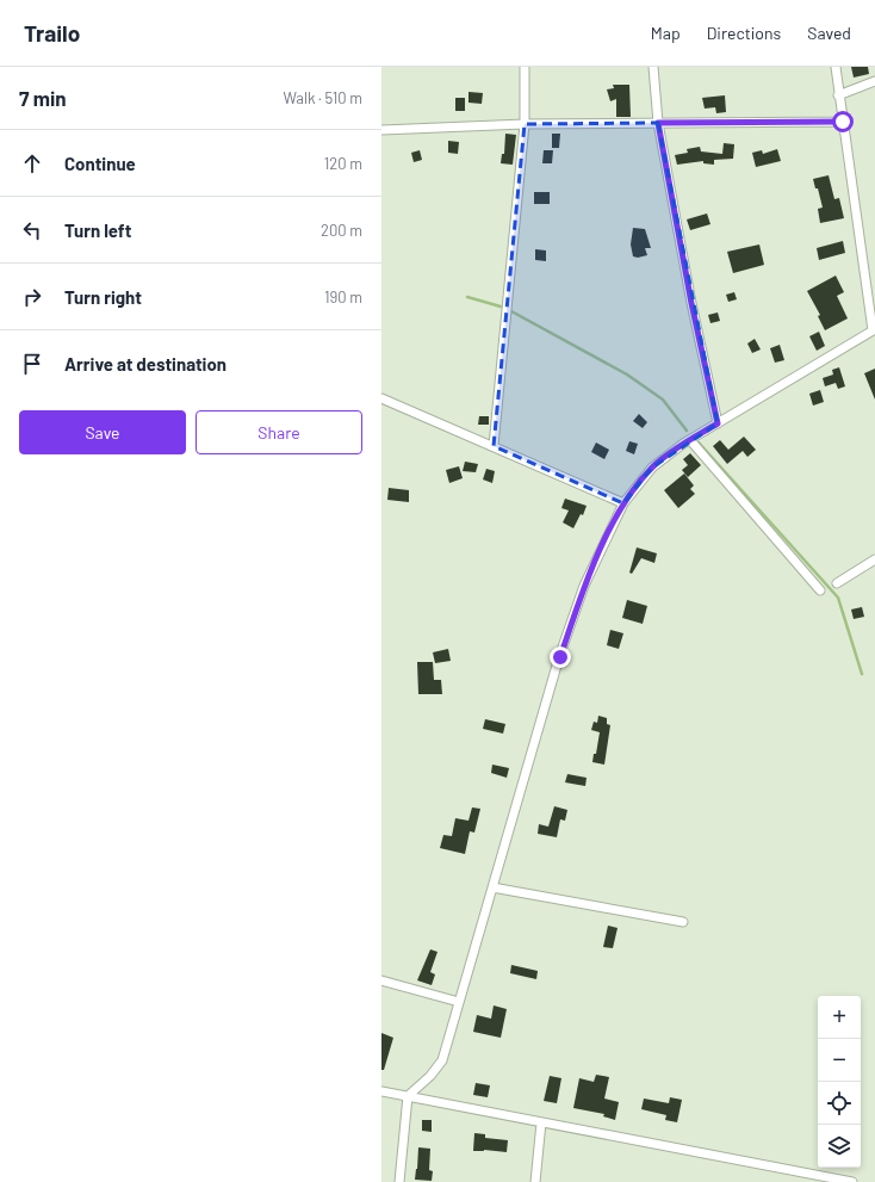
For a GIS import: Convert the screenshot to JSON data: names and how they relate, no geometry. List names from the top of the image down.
{
  "page": {
    "header": "Trailo",
    "nav": ["Map", "Directions", "Saved"],
    "heading": ["7 min", "Walk · 510 m"],
    "list": [
      ["Continue", "120 m"],
      ["Turn left", "200 m"],
      ["Turn right", "190 m"],
      "Arrive at destination"
    ],
    "buttons": ["Save", "Share"],
    "map_buttons": ["+", "−"]
  }
}
